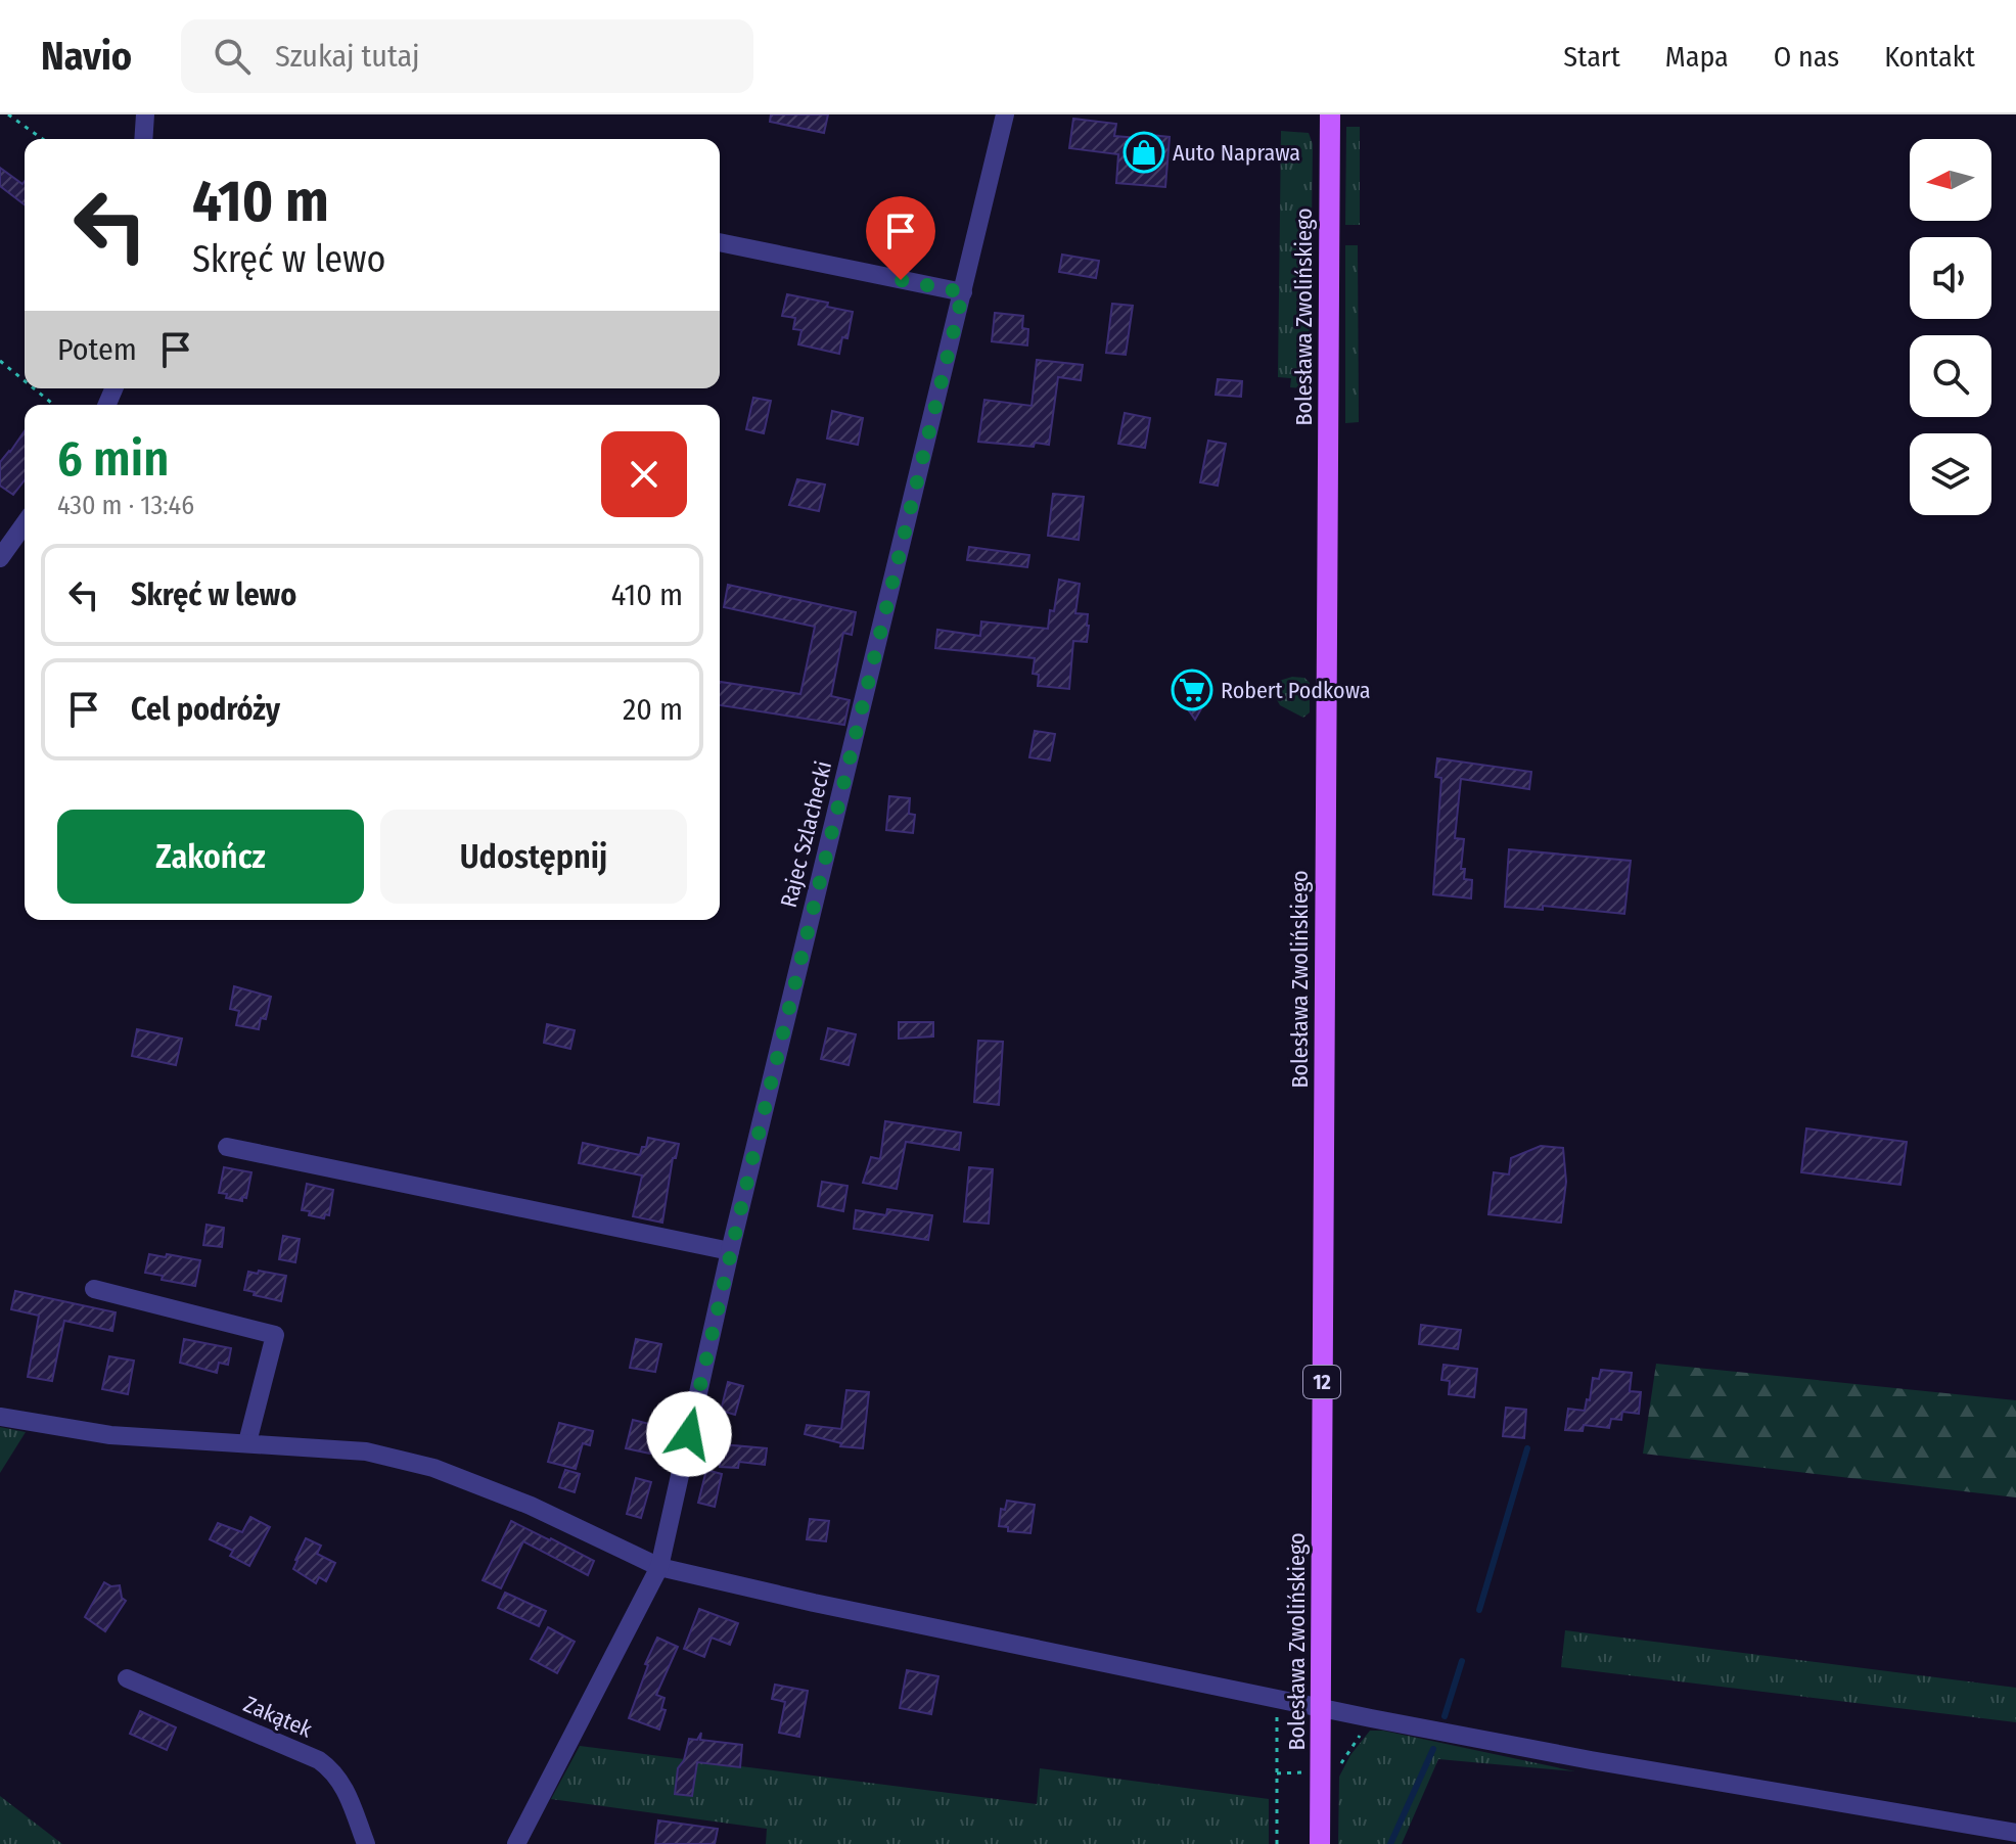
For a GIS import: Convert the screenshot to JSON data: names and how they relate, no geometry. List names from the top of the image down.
{
  "streets": {
    "main road": ["Bolesława Zwolińskiego", "12"],
    "street": ["Rajec Szlachecki", "Zakątek"]
  },
  "places": {
    "shop": ["Auto Naprawa"],
    "supermarket": ["Robert Podkowa"]
  },
  "north": "left",
  "page": {
    "header": "Navio",
    "search": "Szukaj tutaj",
    "nav": [
      "Start",
      "Mapa",
      "O nas",
      "Kontakt"
    ],
    "turn": ["410 m", "Skręć w lewo"],
    "then": "Potem",
    "heading": ["6 min", "430 m · 13:46"],
    "list": [
      {
        "name": "Skręć w lewo",
        "value": "410 m"
      },
      {
        "name": "Cel podróży",
        "value": "20 m"
      }
    ],
    "buttons": ["Zakończ", "Udostępnij"]
  }
}
